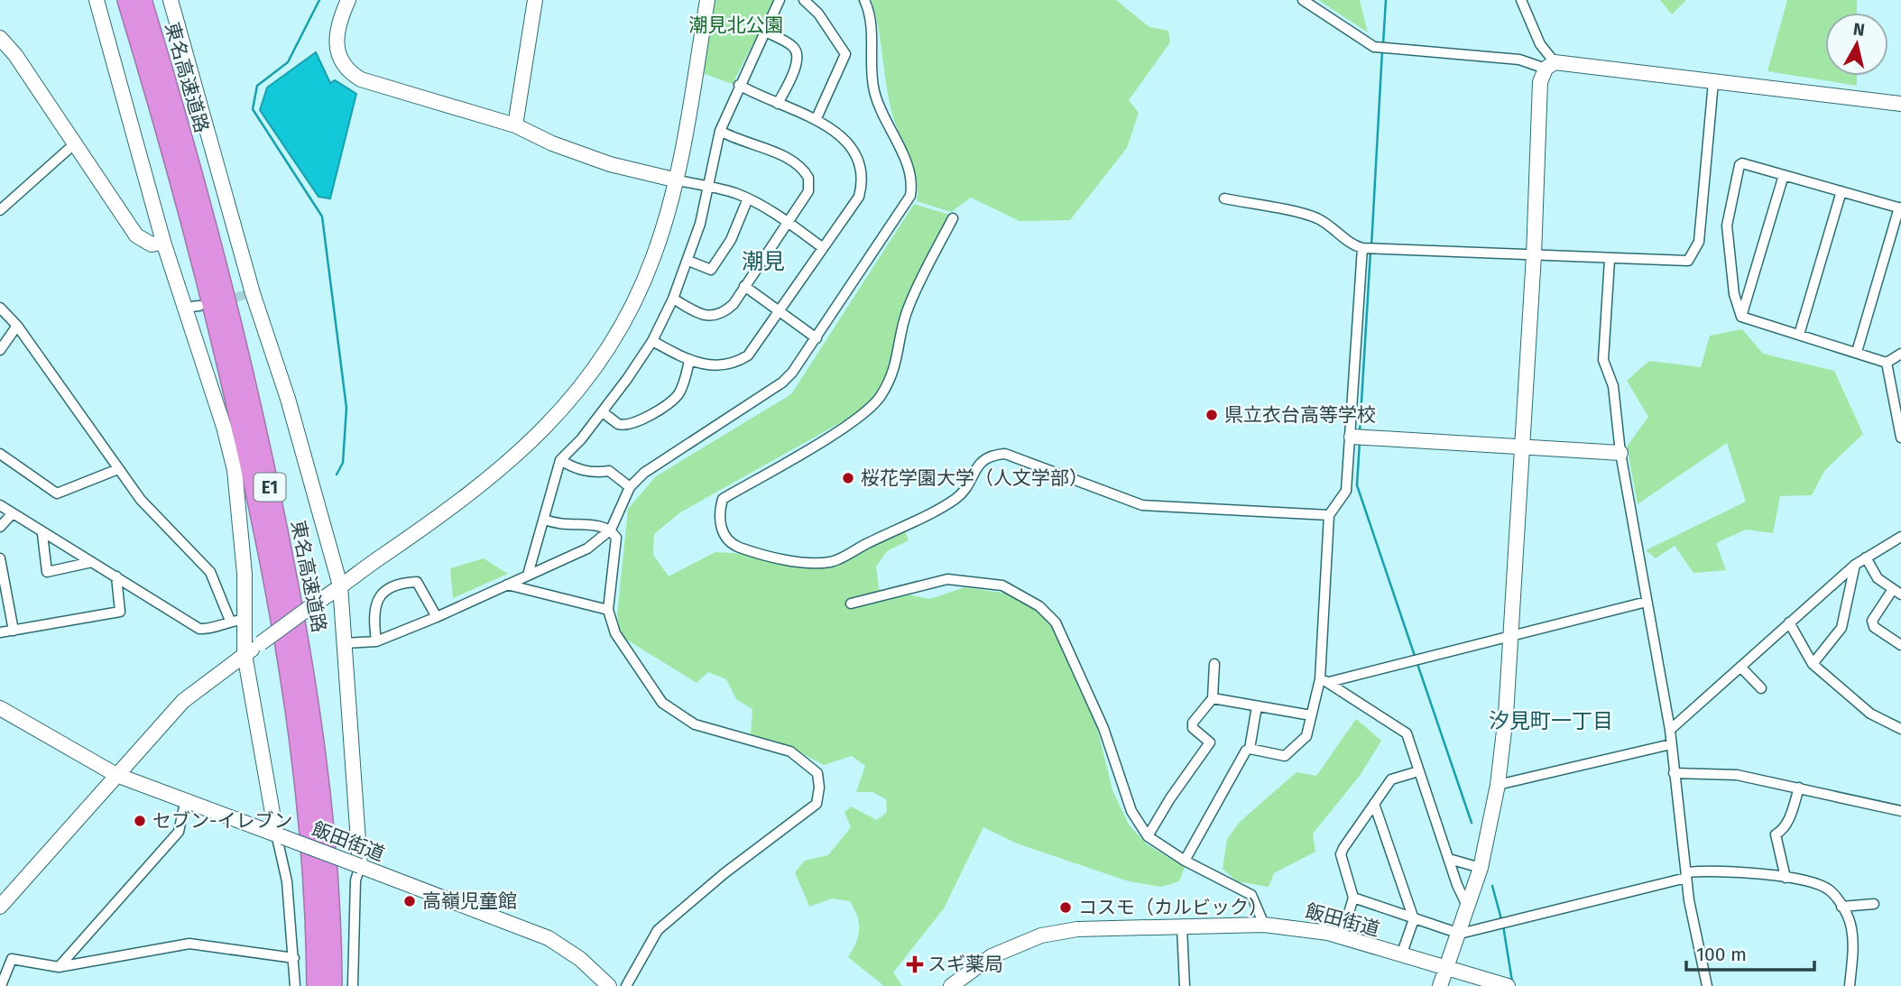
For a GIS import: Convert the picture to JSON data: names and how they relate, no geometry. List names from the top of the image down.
{
  "streets": {
    "highway": ["東名高速道路", "E1"],
    "street": ["飯田街道"]
  },
  "districts": ["潮見", "汐見町一丁目"],
  "parks": ["潮見北公園"],
  "places": {
    "other": [
      "県立衣台高等学校",
      "桜花学園大学（人文学部）",
      "セブン-イレブン",
      "高嶺児童館",
      "コスモ（カルビック）"
    ],
    "health": ["スギ薬局"]
  },
  "scale_bar": "100 m",
  "north": "top"
}
